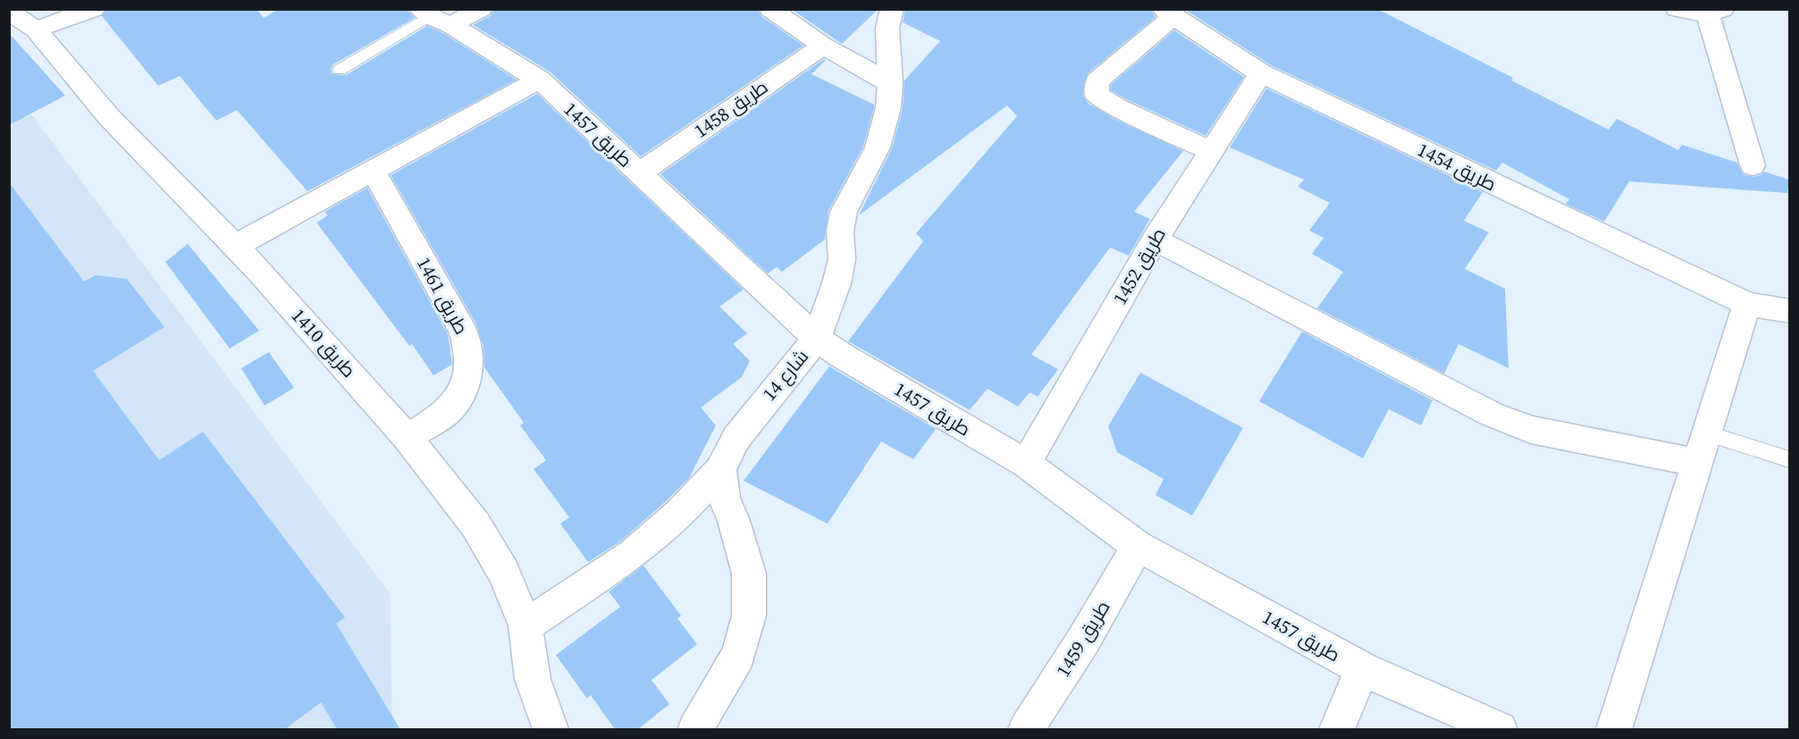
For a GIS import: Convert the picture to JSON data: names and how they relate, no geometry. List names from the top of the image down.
{
  "streets": {
    "street": [
      "طريق 1458",
      "طريق 1457",
      "طريق 1454",
      "طريق 1452",
      "طريق 1461",
      "طريق 1410",
      "شارع 14",
      "طريق 1459"
    ]
  },
  "crossings": [
    ["طريق 1458", "طريق 1457"],
    ["طريق 1457", "طريق 1452"],
    ["طريق 1457", "شارع 14"],
    ["طريق 1457", "طريق 1459"],
    ["طريق 1454", "طريق 1452"],
    ["طريق 1461", "طريق 1410"]
  ]
}
